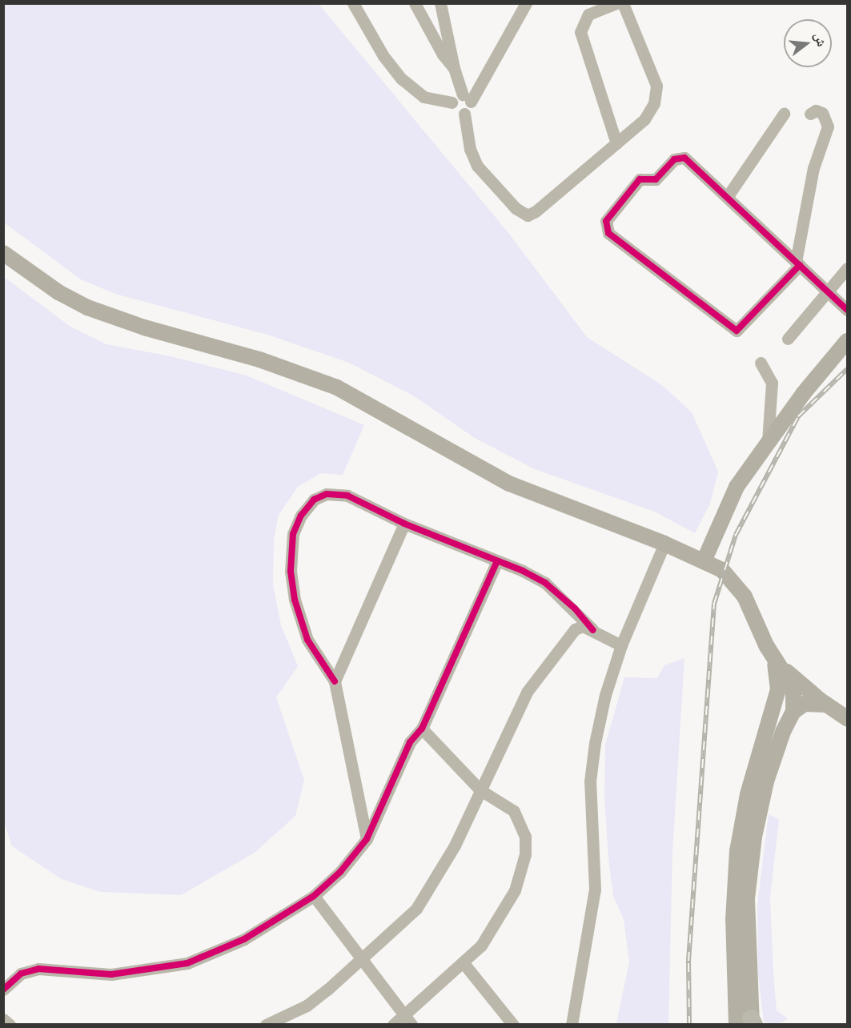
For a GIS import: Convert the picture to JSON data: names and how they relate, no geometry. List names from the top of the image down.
{
  "north": "right"
}
